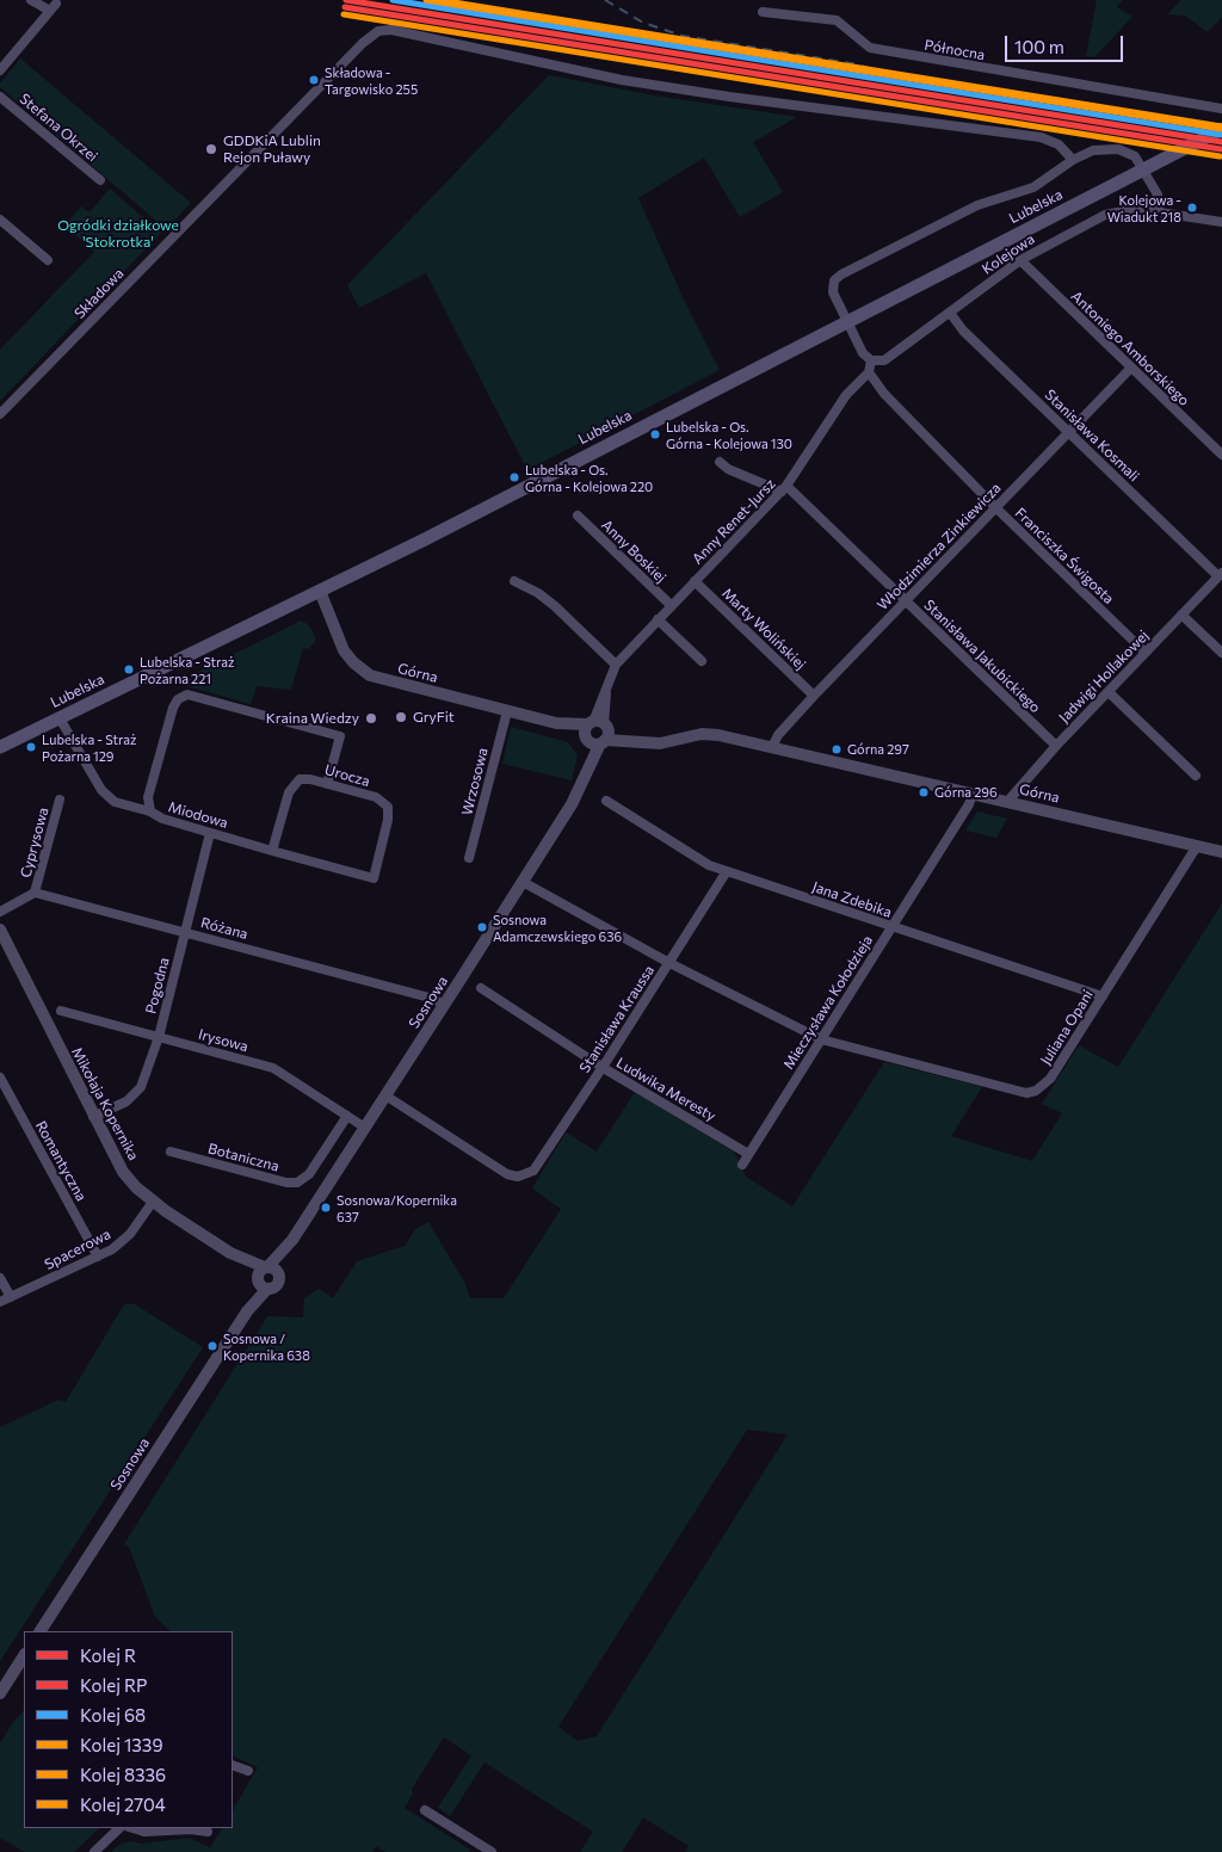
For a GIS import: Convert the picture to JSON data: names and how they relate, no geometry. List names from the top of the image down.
{
  "streets": {
    "main road": ["Lubelska"],
    "street": [
      "Północna",
      "Stefana Okrzei",
      "Kolejowa",
      "Składowa",
      "Antoniego Amborskiego",
      "Stanisława Kosmali",
      "Anny Renet-Jursz",
      "Włodzimierza Zinkiewicza",
      "Anny Boskiej",
      "Franciszka Świgosta",
      "Marty Wolińskiej",
      "Stanisława Jakubickiego",
      "Górna",
      "Jadwigi Hollakowej",
      "Urocza",
      "Wrzosowa",
      "Miodowa",
      "Cyprysowa",
      "Jana Zdebika",
      "Różana",
      "Pogodna",
      "Sosnowa",
      "Mieczysława Kołodzieja",
      "Stanisława Kraussa",
      "Juliana Opani",
      "Irysowa",
      "Ludwika Meresty",
      "Mikołaja Kopernika",
      "Botaniczna",
      "Romantyczna",
      "Spacerowa"
    ]
  },
  "crossings": [
    ["Lubelska", "Górna"],
    ["Lubelska", "Miodowa"],
    ["Kolejowa", "Antoniego Amborskiego"],
    ["Kolejowa", "Stanisława Kosmali"],
    ["Antoniego Amborskiego", "Włodzimierza Zinkiewicza"],
    ["Stanisława Kosmali", "Włodzimierza Zinkiewicza"],
    ["Stanisława Kosmali", "Jadwigi Hollakowej"],
    ["Anny Renet-Jursz", "Anny Boskiej"],
    ["Anny Renet-Jursz", "Franciszka Świgosta"],
    ["Anny Renet-Jursz", "Marty Wolińskiej"],
    ["Anny Renet-Jursz", "Stanisława Jakubickiego"],
    ["Anny Renet-Jursz", "Górna"],
    ["Anny Renet-Jursz", "Sosnowa"],
    ["Włodzimierza Zinkiewicza", "Franciszka Świgosta"],
    ["Włodzimierza Zinkiewicza", "Marty Wolińskiej"],
    ["Włodzimierza Zinkiewicza", "Stanisława Jakubickiego"],
    ["Włodzimierza Zinkiewicza", "Górna"],
    ["Franciszka Świgosta", "Jadwigi Hollakowej"],
    ["Stanisława Jakubickiego", "Jadwigi Hollakowej"],
    ["Górna", "Jadwigi Hollakowej"],
    ["Górna", "Wrzosowa"],
    ["Górna", "Sosnowa"],
    ["Górna", "Mieczysława Kołodzieja"],
    ["Górna", "Juliana Opani"],
    ["Urocza", "Miodowa"],
    ["Miodowa", "Pogodna"],
    ["Cyprysowa", "Różana"],
    ["Jana Zdebika", "Mieczysława Kołodzieja"],
    ["Jana Zdebika", "Stanisława Kraussa"],
    ["Jana Zdebika", "Juliana Opani"],
    ["Różana", "Pogodna"],
    ["Różana", "Sosnowa"],
    ["Pogodna", "Irysowa"],
    ["Pogodna", "Mikołaja Kopernika"],
    ["Sosnowa", "Stanisława Kraussa"],
    ["Sosnowa", "Juliana Opani"],
    ["Sosnowa", "Irysowa"],
    ["Sosnowa", "Mikołaja Kopernika"],
    ["Mieczysława Kołodzieja", "Juliana Opani"],
    ["Mieczysława Kołodzieja", "Ludwika Meresty"],
    ["Stanisława Kraussa", "Juliana Opani"],
    ["Stanisława Kraussa", "Ludwika Meresty"],
    ["Irysowa", "Botaniczna"],
    ["Mikołaja Kopernika", "Spacerowa"],
    ["Romantyczna", "Spacerowa"]
  ],
  "parks": ["Ogródki działkowe 'Stokrotka'"],
  "places": [
    "Składowa - Targowisko 255",
    "GDDKiA Lublin Rejon Puławy",
    "Kolejowa - Wiadukt 218",
    "Lubelska - Os. Górna - Kolejowa 130",
    "Lubelska - Os. Górna - Kolejowa 220",
    "Lubelska - Straż Pożarna 221",
    "GryFit",
    "Kraina Wiedzy",
    "Lubelska - Straż Pożarna 129",
    "Górna 297",
    "Górna 296",
    "Sosnowa Adamczewskiego 636",
    "Sosnowa/Kopernika 637",
    "Sosnowa / Kopernika 638"
  ],
  "lines": [
    "rail line R",
    "rail line 68",
    "rail line 8336",
    "rail line 2704",
    "rail line RP",
    "rail line 1339"
  ],
  "legend": [
    "Kolej R",
    "Kolej RP",
    "Kolej 68",
    "Kolej 1339",
    "Kolej 8336",
    "Kolej 2704"
  ],
  "scale_bar": "100 m"
}
